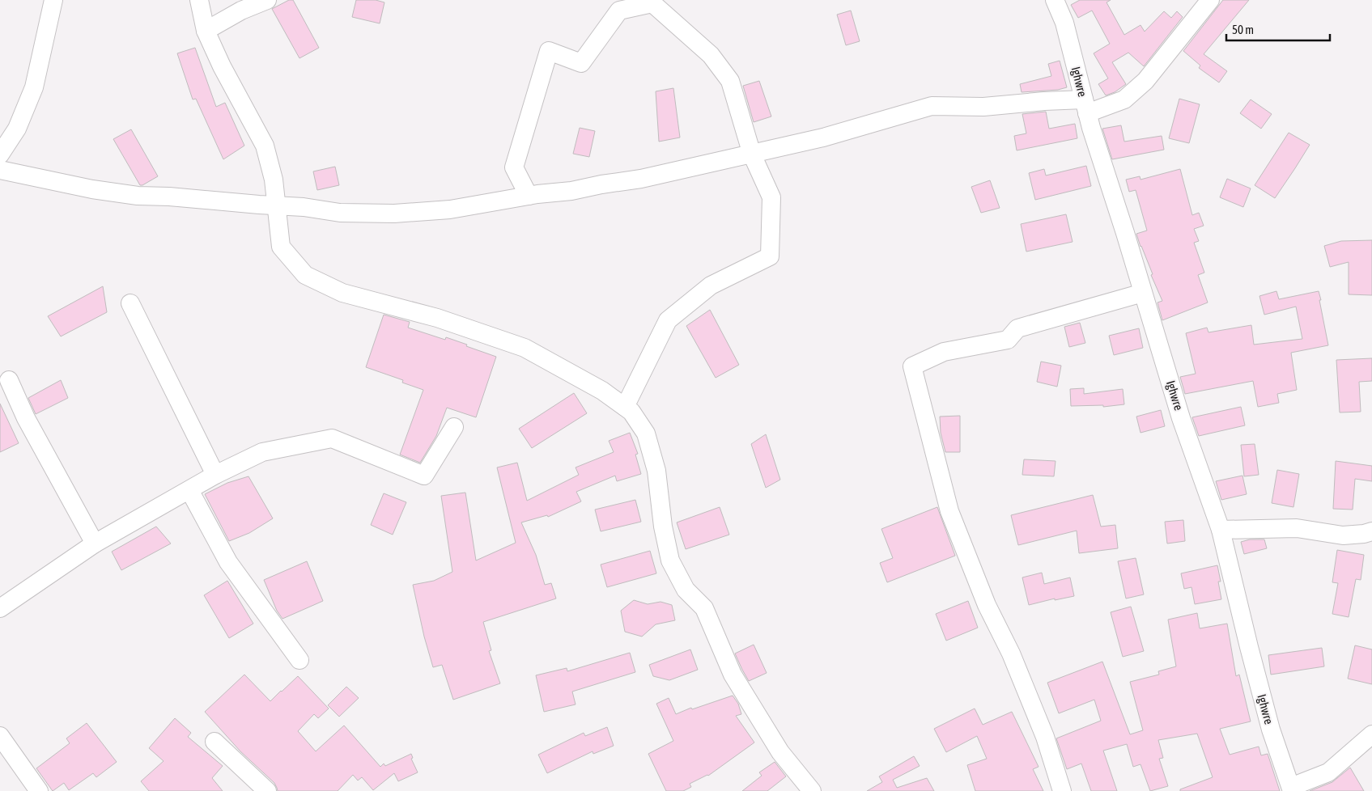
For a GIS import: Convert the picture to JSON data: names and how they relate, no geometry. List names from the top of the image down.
{
  "streets": {
    "street": ["Ighwre"]
  },
  "scale_bar": "50 m"
}
